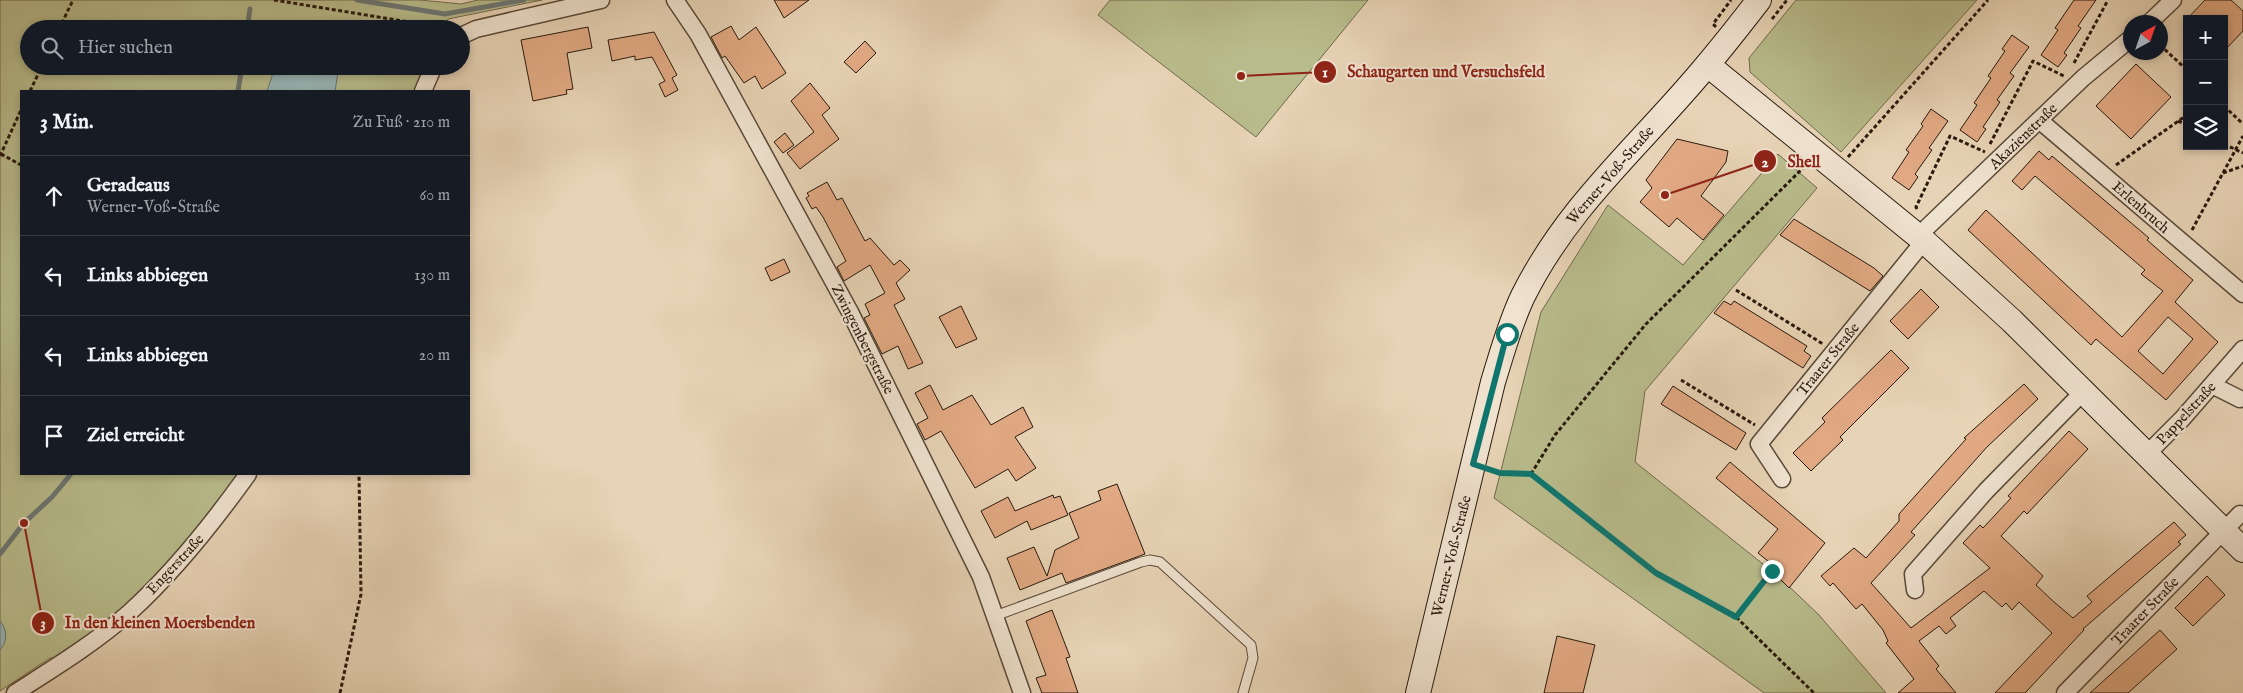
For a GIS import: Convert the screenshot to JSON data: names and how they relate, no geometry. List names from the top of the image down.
{
  "streets": {
    "main road": ["Werner-Voß-Straße"],
    "street": [
      "Akazienstraße",
      "Erlenbruch",
      "Zwingenbergstraße",
      "Traarer Straße",
      "Pappelstraße",
      "Engerstraße"
    ]
  },
  "crossings": [
    ["Akazienstraße", "Erlenbruch"],
    ["Akazienstraße", "Traarer Straße"]
  ],
  "places": ["Schaugarten und Versuchsfeld", "Shell", "In den kleinen Moersbenden"],
  "north": "top right",
  "page": {
    "map_buttons": ["+", "−"],
    "search": "Hier suchen",
    "heading": ["3 Min.", "Zu Fuß · 210 m"],
    "list": [
      ["Geradeaus", "Werner-Voß-Straße", "60 m"],
      ["Links abbiegen", "130 m"],
      ["Links abbiegen", "20 m"],
      "Ziel erreicht"
    ]
  }
}
